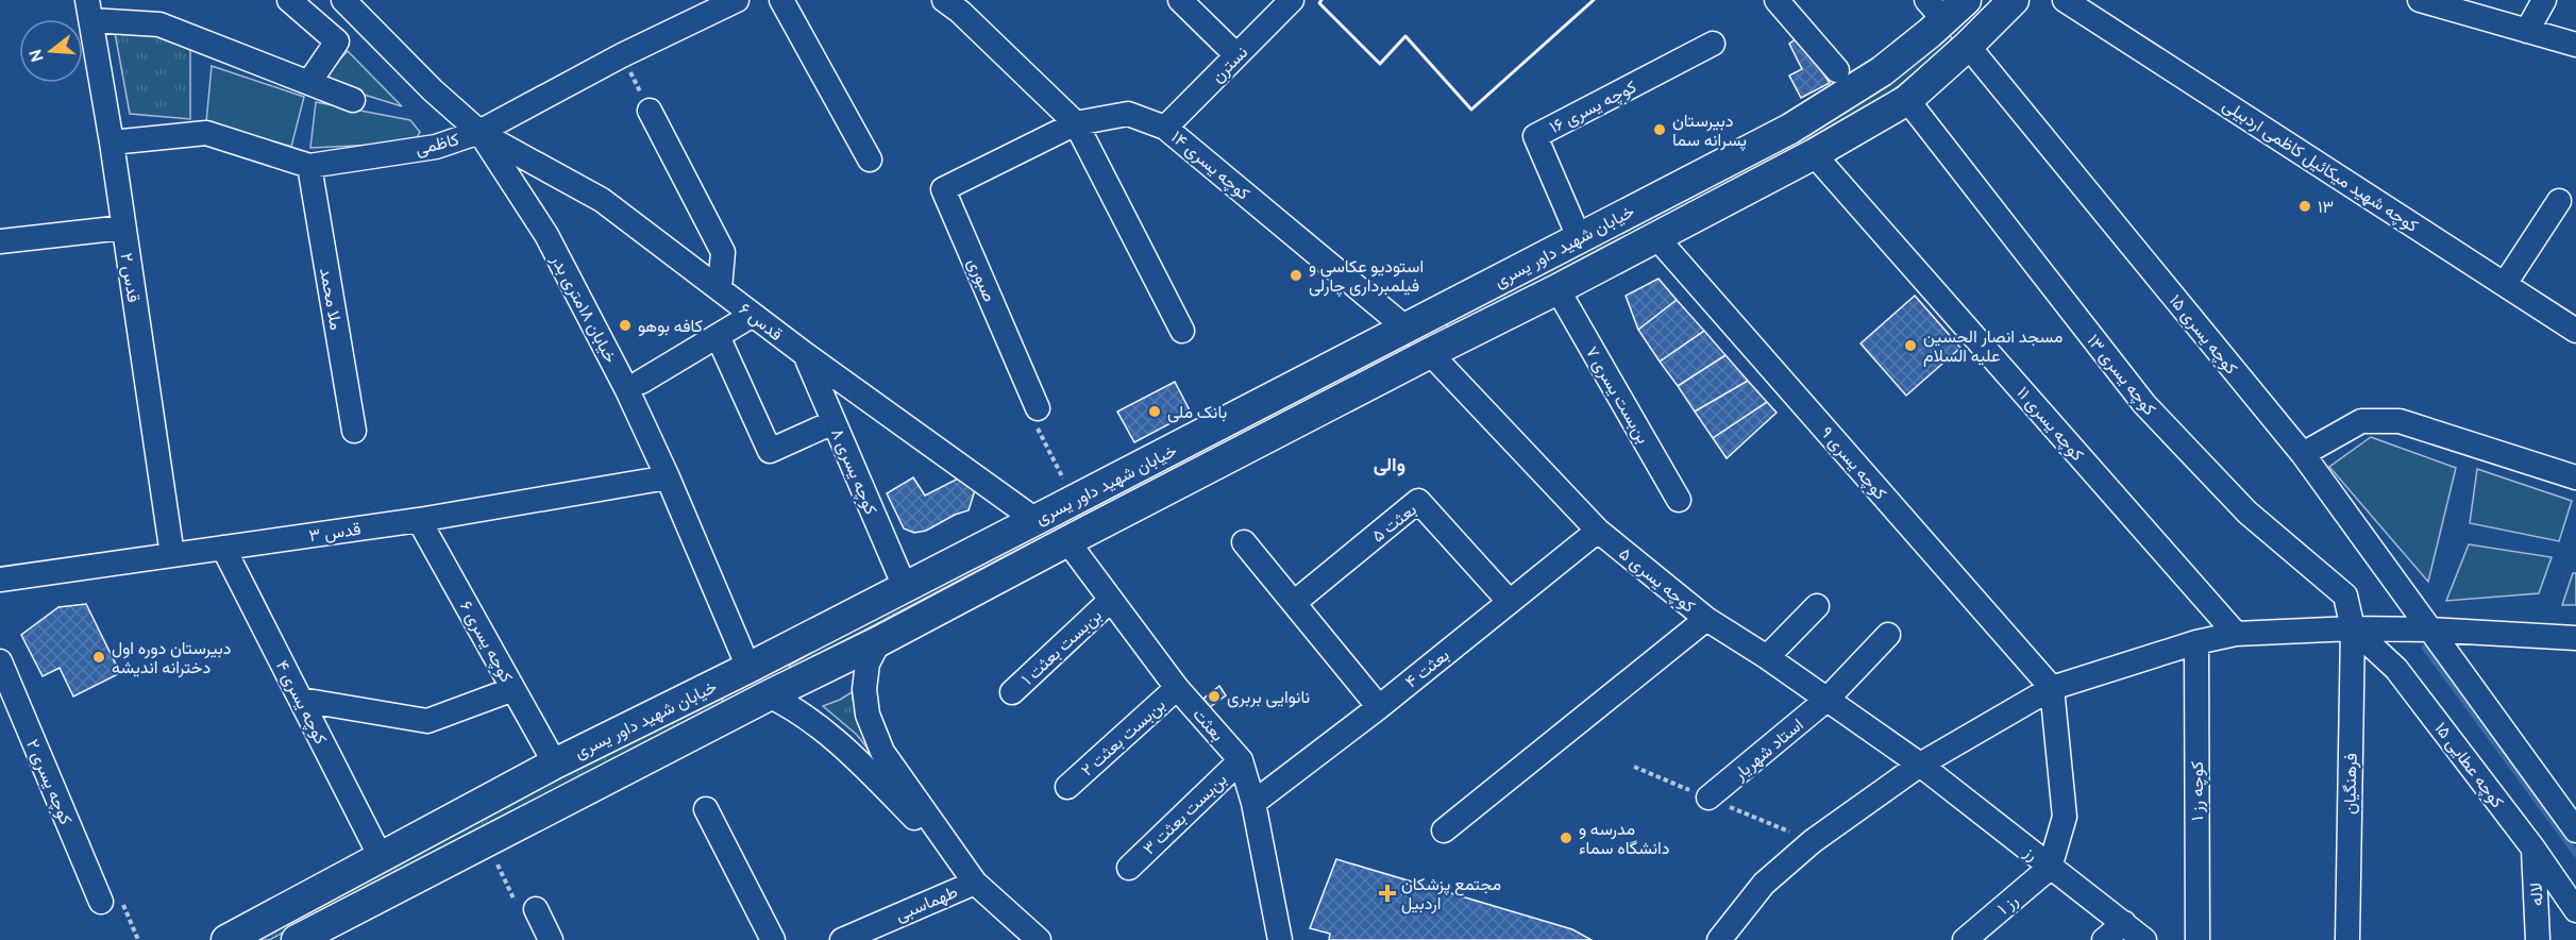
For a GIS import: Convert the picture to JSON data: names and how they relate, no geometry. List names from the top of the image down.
{
  "streets": {
    "main road": ["خیابان شهید داور یسری"],
    "street": [
      "نسترن",
      "کوچه یسری ۱۶",
      "کاظمی",
      "کوچه یسری ۱۴",
      "کوچه شهید میکائیل کاظمی اردبیلی",
      "قدس ۲",
      "صبوری",
      "ملا محمد",
      "خیابان ۱۸متری بدر",
      "قدس ۶",
      "کوچه یسری ۱۵",
      "کوچه یسری ۱۳",
      "بن‌بست یسری ۷",
      "کوچه یسری ۱۱",
      "کوچه یسری ۹",
      "کوچه یسری ۸",
      "بعثت ۵",
      "قدس ۳",
      "کوچه یسری ۵",
      "کوچه یسری ۶",
      "بن‌بست بعثت ۱",
      "بعثت ۴",
      "کوچه یسری ۴",
      "بعثت",
      "بن‌بست بعثت ۲",
      "استاد شهریار",
      "کوچه عطایی ۱۵",
      "کوچه یسری ۲",
      "فرهنگیان",
      "کوچه رز ۱",
      "بن‌بست بعثت ۳",
      "رز",
      "لاله",
      "طهماسبی",
      "رز ۱"
    ]
  },
  "crossings": [
    ["نسترن", "کوچه یسری ۱۴"],
    ["کوچه یسری ۱۶", "خیابان شهید داور یسری"],
    ["کاظمی", "قدس ۲"],
    ["کاظمی", "ملا محمد"],
    ["کاظمی", "خیابان ۱۸متری بدر"],
    ["کاظمی", "قدس ۶"],
    ["کوچه یسری ۱۴", "خیابان شهید داور یسری"],
    ["کوچه یسری ۱۴", "صبوری"],
    ["خیابان شهید داور یسری", "خیابان ۱۸متری بدر"],
    ["خیابان شهید داور یسری", "قدس ۶"],
    ["خیابان شهید داور یسری", "کوچه یسری ۱۵"],
    ["خیابان شهید داور یسری", "کوچه یسری ۱۳"],
    ["خیابان شهید داور یسری", "بن‌بست یسری ۷"],
    ["خیابان شهید داور یسری", "کوچه یسری ۱۱"],
    ["خیابان شهید داور یسری", "کوچه یسری ۹"],
    ["خیابان شهید داور یسری", "کوچه یسری ۸"],
    ["خیابان شهید داور یسری", "کوچه یسری ۵"],
    ["خیابان شهید داور یسری", "کوچه یسری ۶"],
    ["خیابان شهید داور یسری", "کوچه یسری ۴"],
    ["خیابان شهید داور یسری", "بعثت"],
    ["قدس ۲", "قدس ۳"],
    ["خیابان ۱۸متری بدر", "قدس ۶"],
    ["خیابان ۱۸متری بدر", "قدس ۳"],
    ["قدس ۶", "کوچه یسری ۸"],
    ["کوچه یسری ۱۳", "کوچه عطایی ۱۵"],
    ["کوچه یسری ۱۳", "فرهنگیان"],
    ["بعثت ۵", "بعثت ۴"],
    ["قدس ۳", "کوچه یسری ۶"],
    ["قدس ۳", "کوچه یسری ۴"],
    ["کوچه یسری ۵", "بعثت ۴"],
    ["کوچه یسری ۵", "استاد شهریار"],
    ["کوچه یسری ۵", "رز"],
    ["بن‌بست بعثت ۱", "بعثت"],
    ["بعثت ۴", "بعثت"],
    ["بعثت", "بن‌بست بعثت ۲"],
    ["بعثت", "بن‌بست بعثت ۳"],
    ["کوچه عطایی ۱۵", "فرهنگیان"],
    ["کوچه عطایی ۱۵", "لاله"],
    ["رز", "رز ۱"]
  ],
  "districts": ["والی"],
  "places": {
    "other": [
      "دبیرستان پسرانه سما",
      "۱۳",
      "استودیو عکاسی و فیلمبرداری چارلی",
      "کافه بوهو",
      "مسجد انصار الحسین علیه السلام",
      "بانک ملی",
      "دبیرستان دوره اول دخترانه اندیشه",
      "نانوایی بربری",
      "مدرسه و دانشگاه سماء"
    ],
    "health": ["مجتمع پزشکان اردبیل"]
  },
  "north": "left"
}
